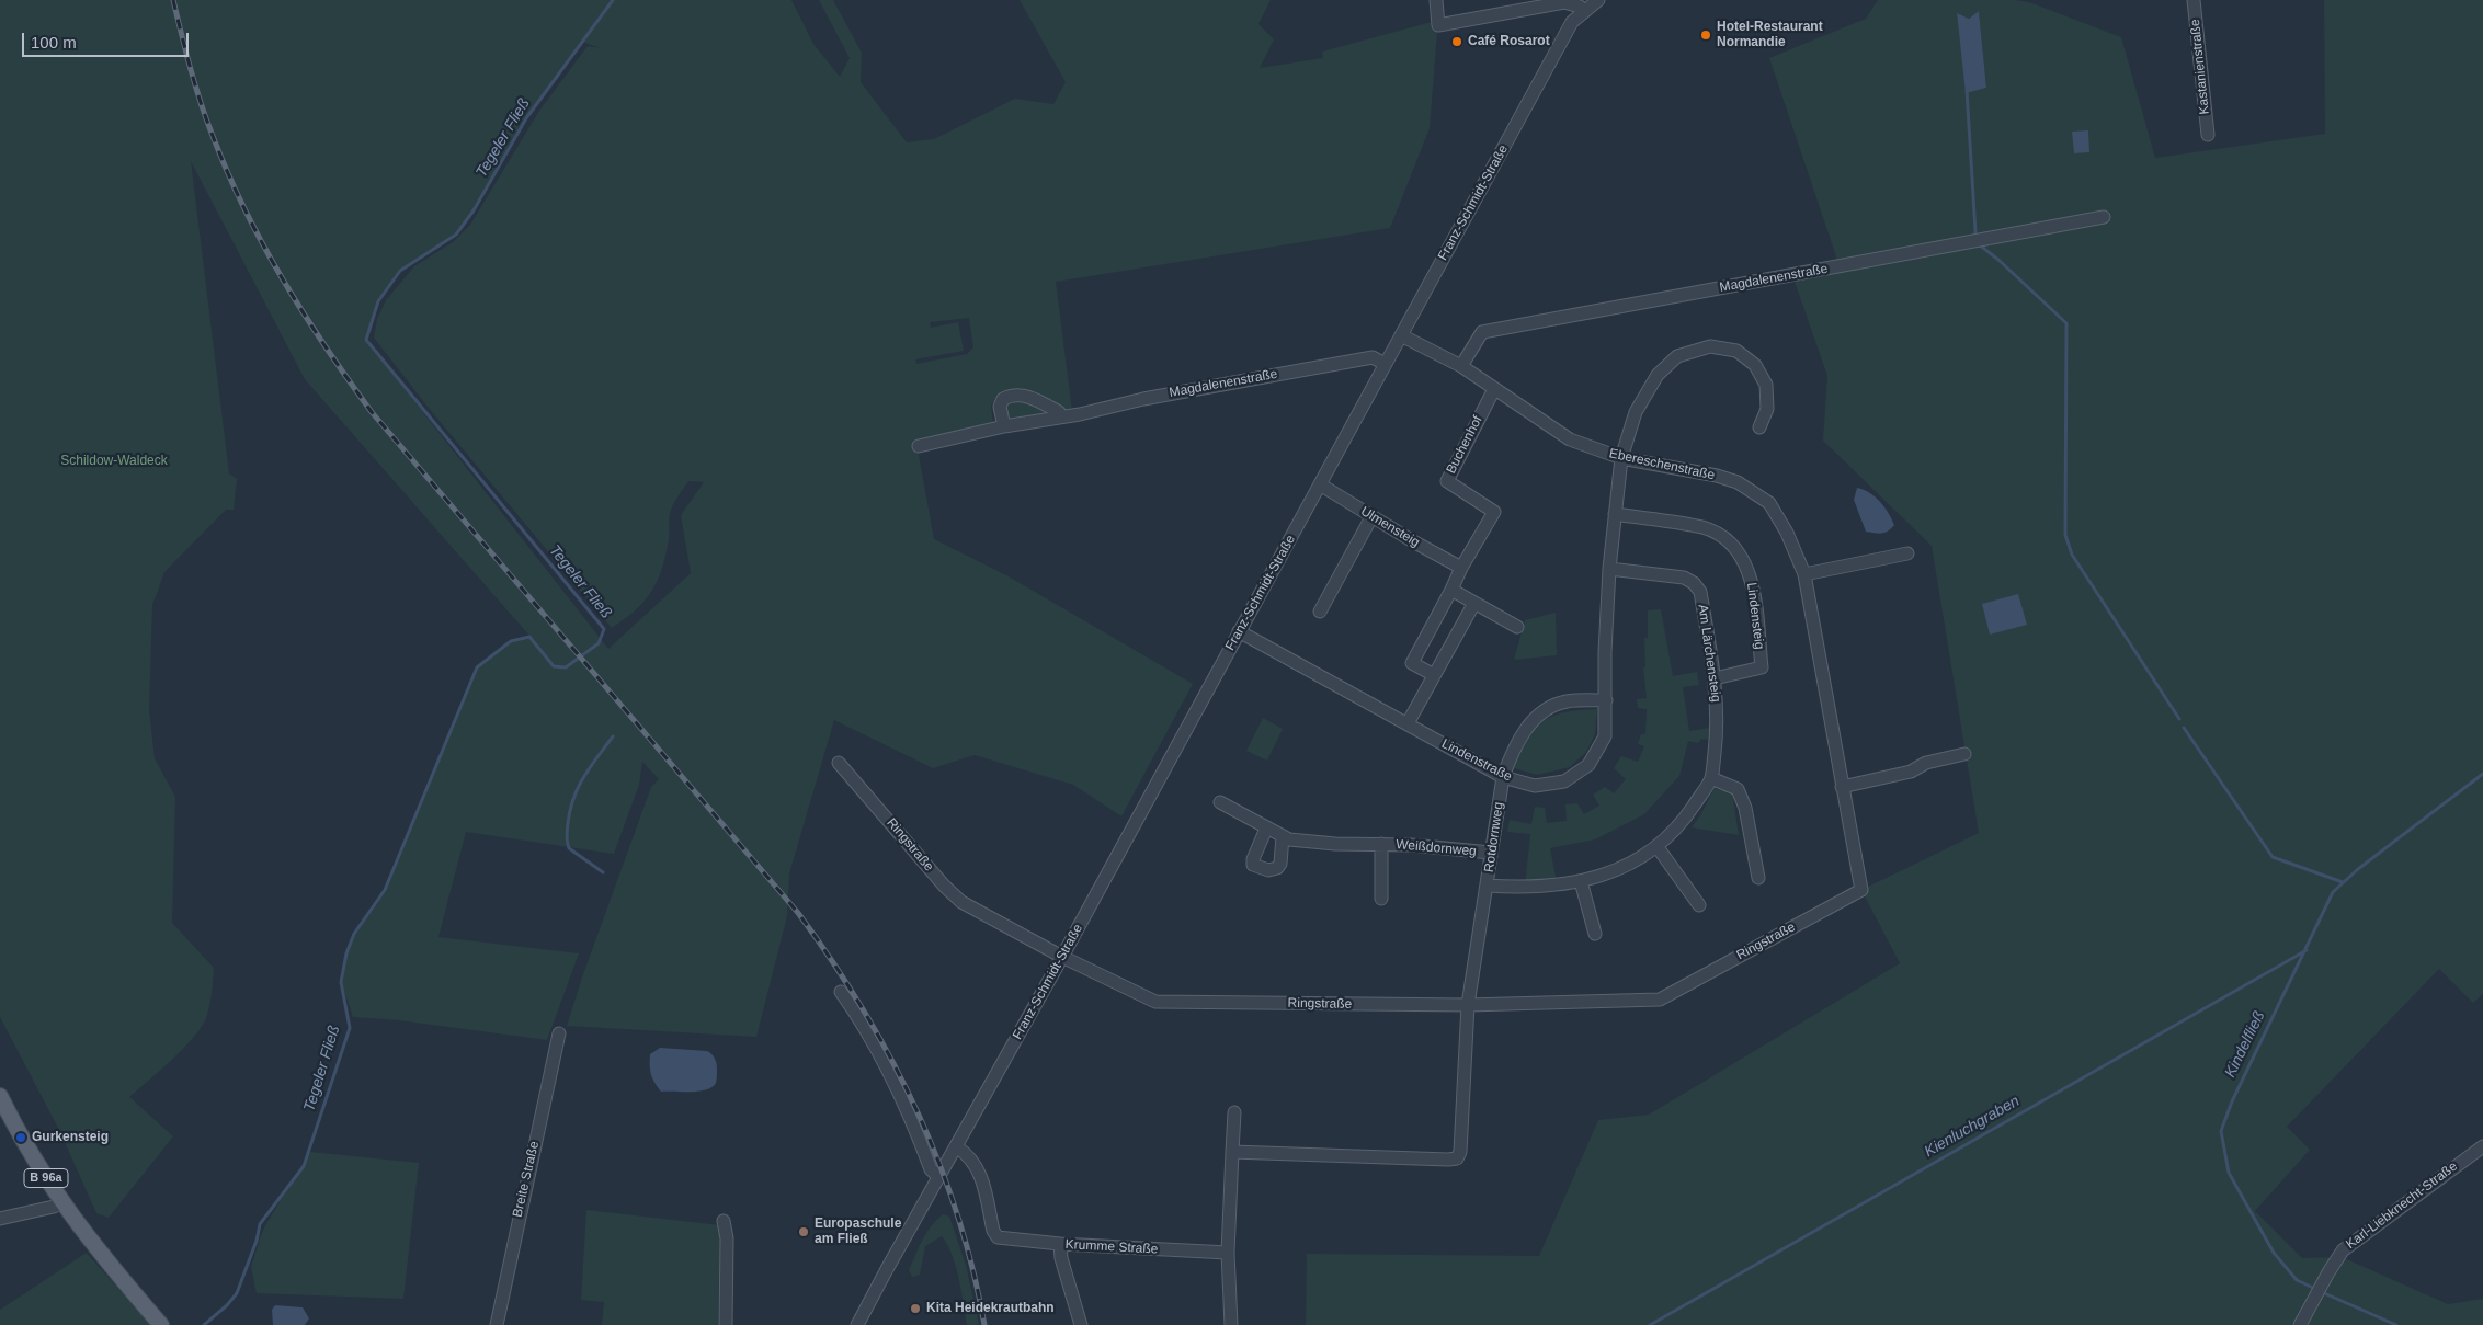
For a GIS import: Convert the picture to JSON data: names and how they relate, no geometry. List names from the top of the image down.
{
  "streets": {
    "main road": ["B 96a"],
    "street": [
      "Kastanienstraße",
      "Franz-Schmidt-Straße",
      "Magdalenenstraße",
      "Buchenhof",
      "Ebereschenstraße",
      "Ulmensteig",
      "Lindensteig",
      "Am Lärchensteig",
      "Lindenstraße",
      "Rotdornweg",
      "Ringstraße",
      "Weißdornweg",
      "Breite Straße",
      "Karl-Liebknecht-Straße",
      "Krumme Straße"
    ]
  },
  "crossings": [
    ["Franz-Schmidt-Straße", "Magdalenenstraße"],
    ["Franz-Schmidt-Straße", "Ebereschenstraße"],
    ["Franz-Schmidt-Straße", "Ulmensteig"],
    ["Franz-Schmidt-Straße", "Lindenstraße"],
    ["Franz-Schmidt-Straße", "Ringstraße"],
    ["Franz-Schmidt-Straße", "Krumme Straße"],
    ["Magdalenenstraße", "Ebereschenstraße"],
    ["Buchenhof", "Ebereschenstraße"],
    ["Buchenhof", "Ulmensteig"],
    ["Ebereschenstraße", "Lindenstraße"],
    ["Ebereschenstraße", "Ringstraße"],
    ["Lindensteig", "Am Lärchensteig"],
    ["Lindensteig", "Lindenstraße"],
    ["Am Lärchensteig", "Lindenstraße"],
    ["Am Lärchensteig", "Rotdornweg"],
    ["Lindenstraße", "Rotdornweg"],
    ["Rotdornweg", "Ringstraße"],
    ["Rotdornweg", "Weißdornweg"]
  ],
  "water": ["Tegeler Fließ", "Kindelfließ", "Kienluchgraben"],
  "parks": ["Schildow-Waldeck"],
  "places": [
    "Hotel-Restaurant Normandie",
    "Café Rosarot",
    "Gurkensteig",
    "Europaschule am Fließ",
    "Kita Heidekrautbahn"
  ],
  "scale_bar": "100 m"
}
